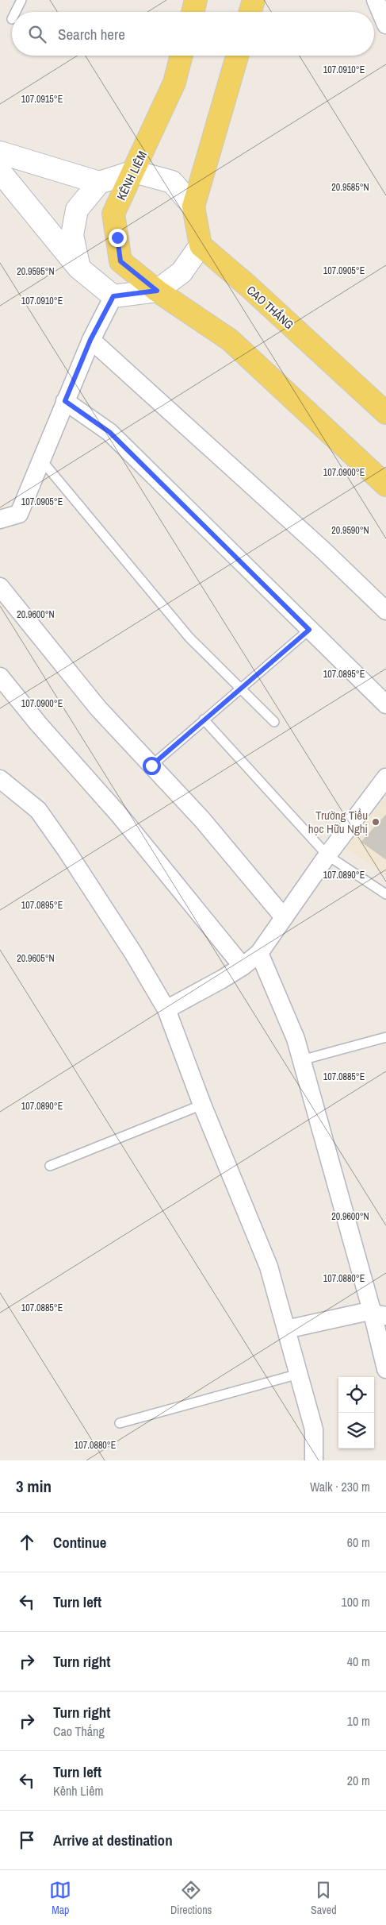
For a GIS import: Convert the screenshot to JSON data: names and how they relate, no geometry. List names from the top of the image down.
{
  "streets": {
    "main road": ["KÊNH LIÊM", "CAO THẮNG"]
  },
  "crossings": [
    ["KÊNH LIÊM", "CAO THẮNG"]
  ],
  "places": ["Trường Tiểu học Hữu Nghị"],
  "page": {
    "search": "Search here",
    "heading": ["3 min", "Walk · 230 m"],
    "list": [
      ["Continue", "60 m"],
      ["Turn left", "100 m"],
      ["Turn right", "40 m"],
      ["Turn right", "Cao Thắng", "10 m"],
      ["Turn left", "Kênh Liêm", "20 m"],
      "Arrive at destination"
    ],
    "nav": ["Map", "Directions", "Saved"]
  },
  "coordinates": [
    "107.0910°E",
    "107.0915°E",
    "20.9585°N",
    "107.0905°E",
    "20.9595°N",
    "107.0900°E",
    "20.9590°N",
    "20.9600°N",
    "107.0895°E",
    "107.0890°E",
    "20.9605°N",
    "107.0885°E",
    "107.0880°E"
  ]
}
